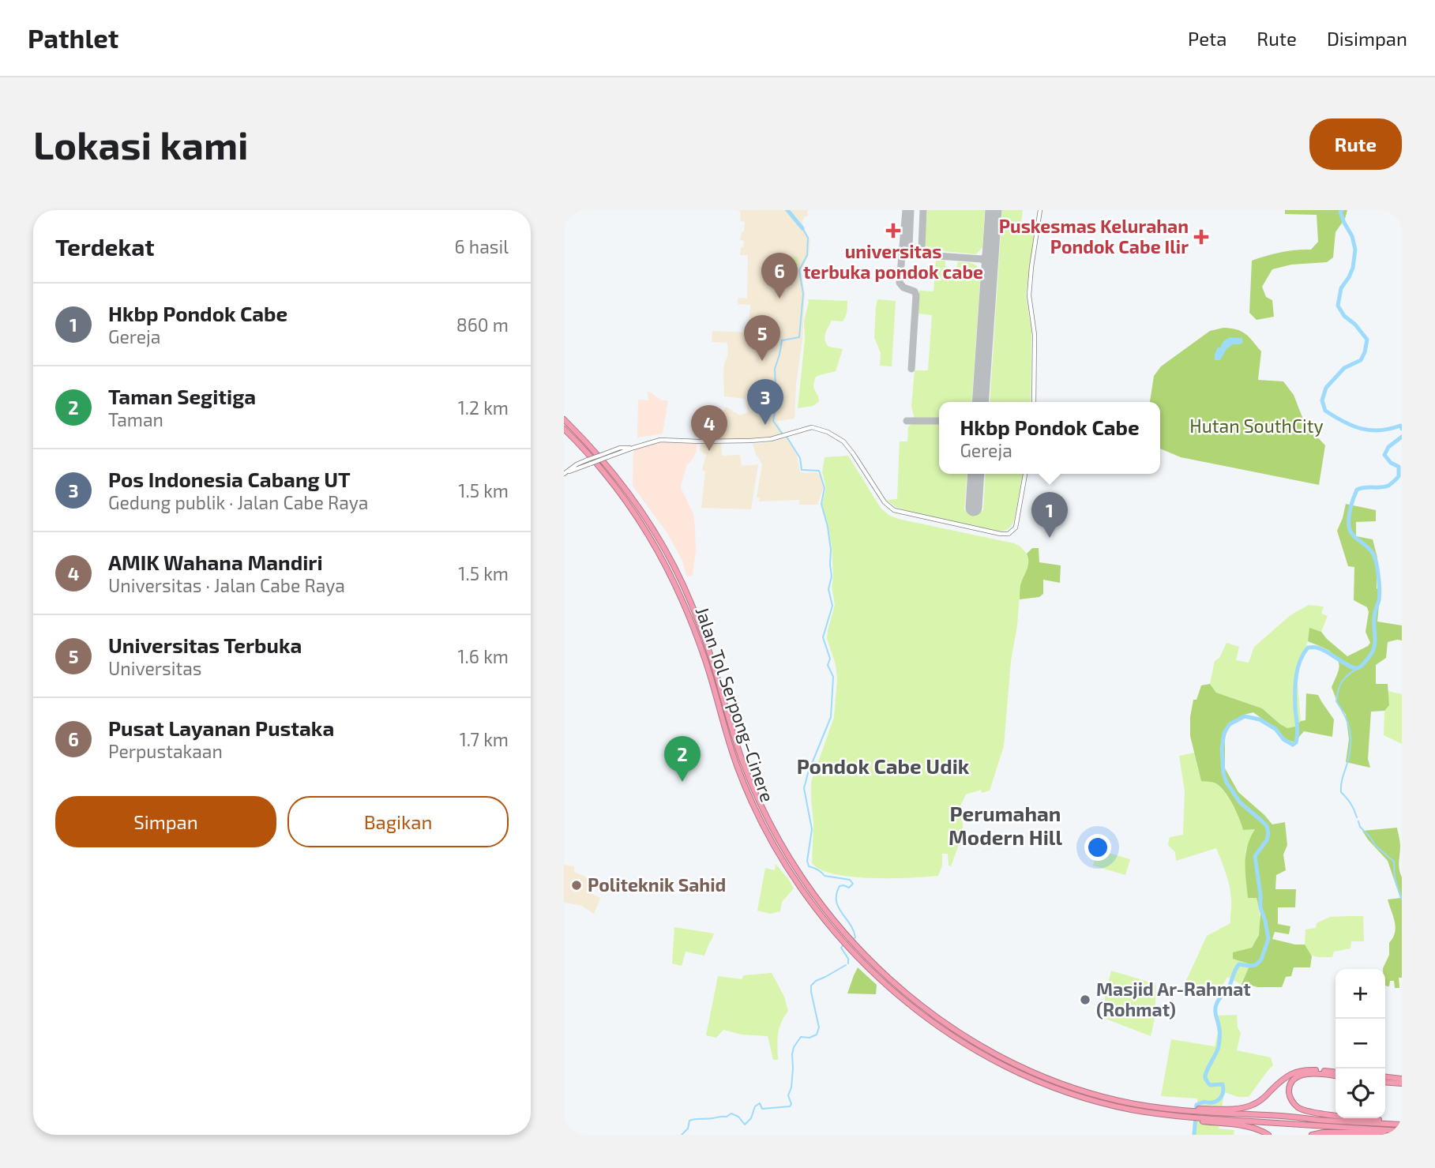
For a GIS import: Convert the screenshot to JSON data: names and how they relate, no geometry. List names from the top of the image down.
{
  "streets": {
    "highway": ["Jalan Tol Serpong–Cinere"]
  },
  "districts": ["Pondok Cabe Udik", "Perumahan Modern Hill"],
  "parks": ["Hutan SouthCity"],
  "places": {
    "health": ["universitas terbuka pondok cabe", "Puskesmas Kelurahan Pondok Cabe Ilir"],
    "other": ["Politeknik Sahid", "Masjid Ar-Rahmat (Rohmat)"]
  },
  "page": {
    "header": "Pathlet",
    "nav": ["Peta", "Rute", "Disimpan"],
    "buttons": [
      "Rute",
      ["Simpan", "Bagikan"]
    ],
    "title": "Lokasi kami",
    "heading": ["Terdekat", "6 hasil"],
    "pins": [
      "6",
      "5",
      "3",
      "4",
      "1",
      "2"
    ],
    "list": [
      {
        "mark": "1",
        "name": "Hkbp Pondok Cabe",
        "note": "Gereja",
        "value": "860 m"
      },
      {
        "mark": "2",
        "name": "Taman Segitiga",
        "note": "Taman",
        "value": "1.2 km"
      },
      {
        "mark": "3",
        "name": "Pos Indonesia Cabang UT",
        "note": "Gedung publik · Jalan Cabe Raya",
        "value": "1.5 km"
      },
      {
        "mark": "4",
        "name": "AMIK Wahana Mandiri",
        "note": "Universitas · Jalan Cabe Raya",
        "value": "1.5 km"
      },
      {
        "mark": "5",
        "name": "Universitas Terbuka",
        "note": "Universitas",
        "value": "1.6 km"
      },
      {
        "mark": "6",
        "name": "Pusat Layanan Pustaka",
        "note": "Perpustakaan",
        "value": "1.7 km"
      }
    ],
    "popup": ["Hkbp Pondok Cabe", "Gereja"],
    "map_buttons": ["+", "−"]
  }
}
